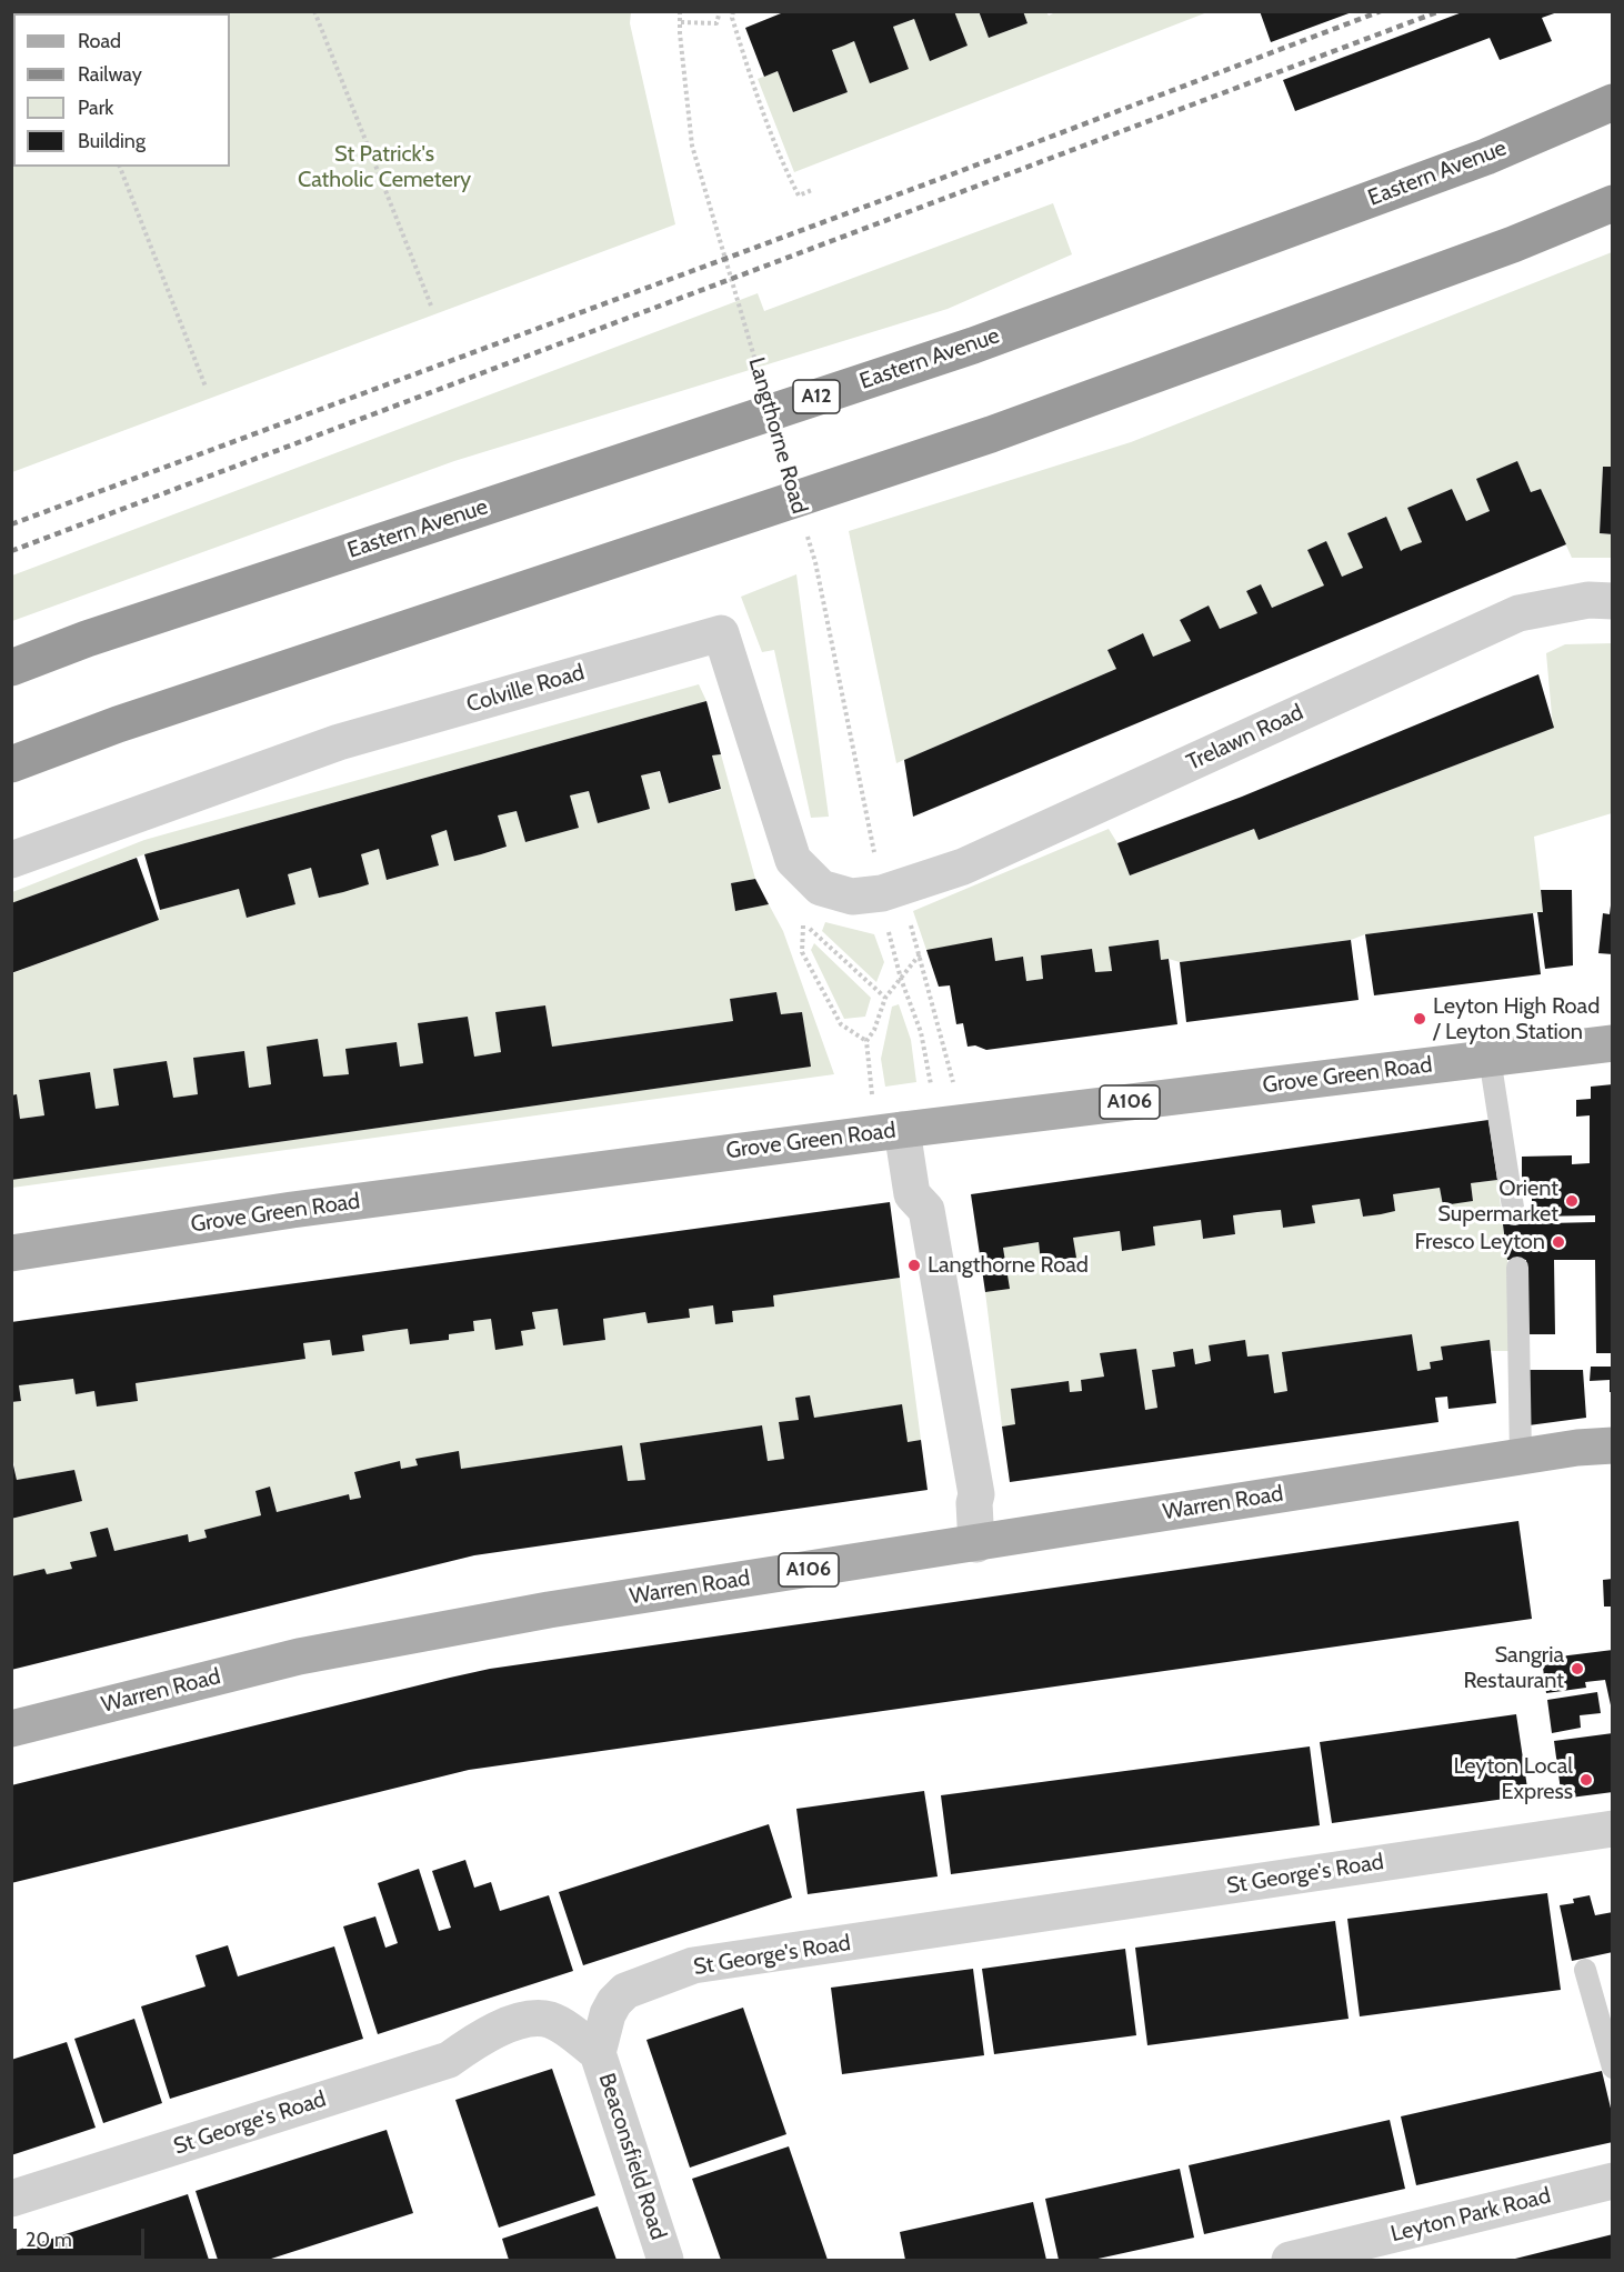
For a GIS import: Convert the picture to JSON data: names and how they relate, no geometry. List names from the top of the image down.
{
  "streets": {
    "highway": ["Eastern Avenue", "A12"],
    "main road": ["Grove Green Road", "A106", "Warren Road"],
    "street": [
      "Colville Road",
      "Trelawn Road",
      "St George's Road",
      "Beaconsfield Road",
      "Leyton Park Road"
    ],
    "path": ["Langthorne Road"]
  },
  "crossings": [
    ["Langthorne Road", "Colville Road"],
    ["Langthorne Road", "Trelawn Road"],
    ["Colville Road", "Trelawn Road"],
    ["St George's Road", "Beaconsfield Road"]
  ],
  "parks": ["St Patrick's Catholic Cemetery"],
  "places": [
    "Leyton High Road / Leyton Station",
    "Orient Supermarket",
    "Fresco Leyton",
    "Langthorne Road",
    "Sangria Restaurant",
    "Leyton Local Express"
  ],
  "legend": [
    "Road",
    "Railway",
    "Park",
    "Building"
  ],
  "scale_bar": "20 m"
}
